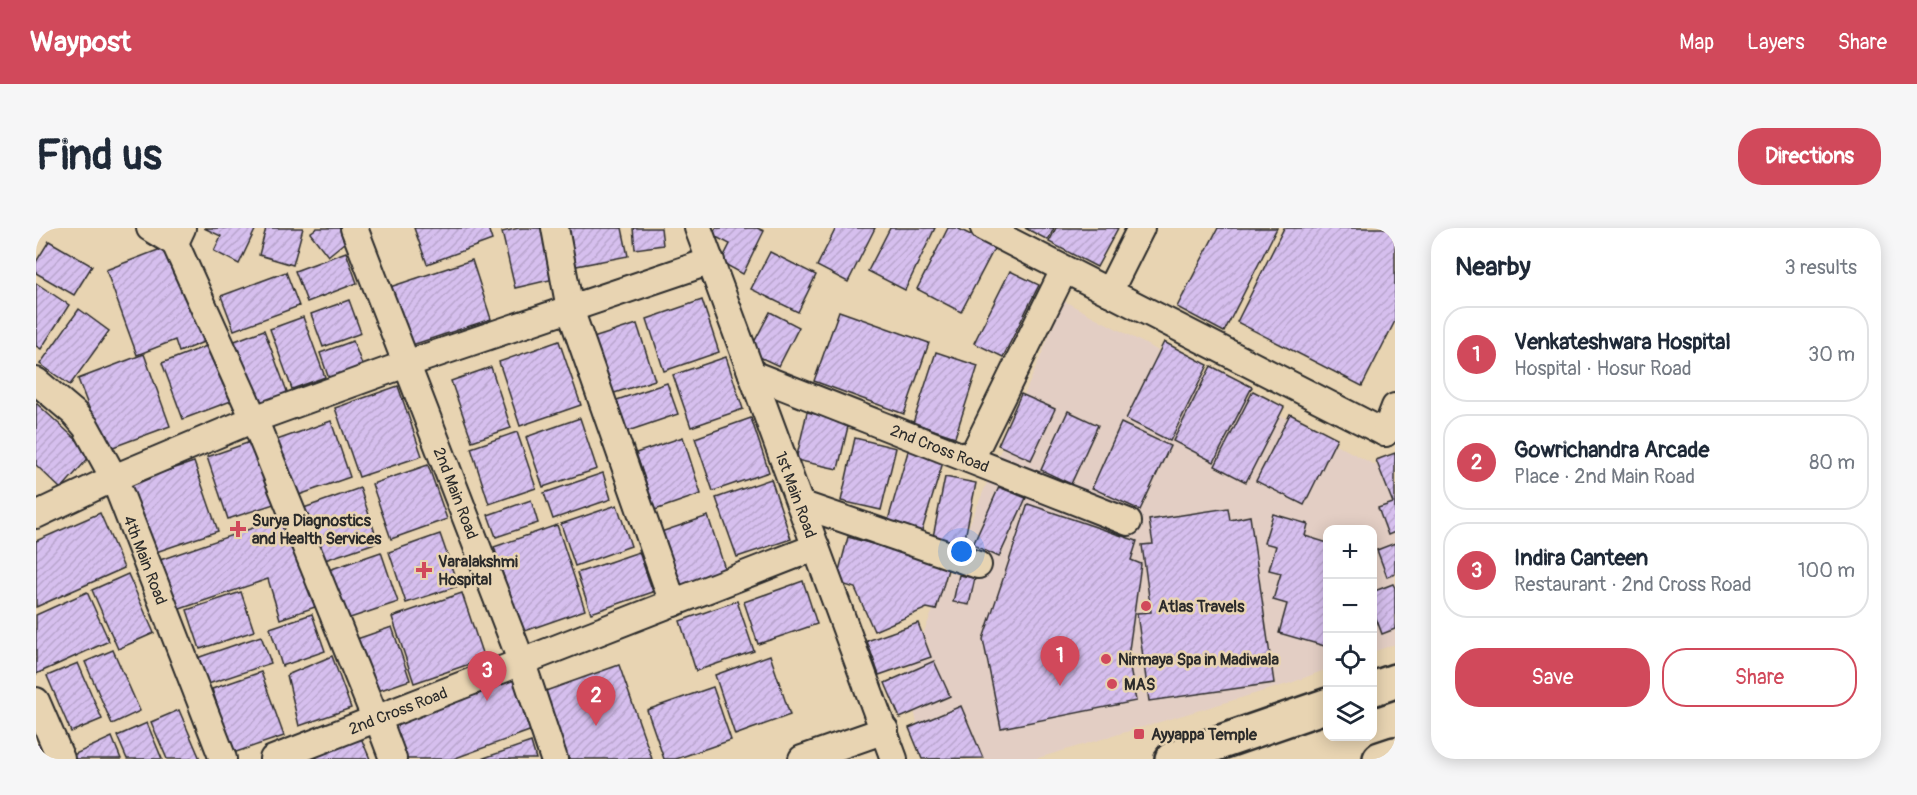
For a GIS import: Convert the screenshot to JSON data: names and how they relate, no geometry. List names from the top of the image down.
{
  "streets": {
    "street": [
      "2nd Cross Road",
      "2nd Main Road",
      "1st Main Road",
      "4th Main Road"
    ]
  },
  "crossings": [
    ["2nd Cross Road", "2nd Main Road"],
    ["2nd Cross Road", "1st Main Road"]
  ],
  "places": {
    "health": ["Surya Diagnostics and Health Services", "Varalakshmi Hospital"],
    "other": ["Atlas Travels", "Nirmaya Spa in Madiwala", "MAS"],
    "transit": ["Ayyappa Temple"]
  },
  "page": {
    "header": "Waypost",
    "nav": ["Map", "Layers", "Share"],
    "buttons": [
      "Directions",
      ["Save", "Share"]
    ],
    "title": "Find us",
    "heading": ["Nearby", "3 results"],
    "list": [
      {
        "mark": "1",
        "name": "Venkateshwara Hospital",
        "note": "Hospital · Hosur Road",
        "value": "30 m"
      },
      {
        "mark": "2",
        "name": "Gowrichandra Arcade",
        "note": "Place · 2nd Main Road",
        "value": "80 m"
      },
      {
        "mark": "3",
        "name": "Indira Canteen",
        "note": "Restaurant · 2nd Cross Road",
        "value": "100 m"
      }
    ],
    "map_buttons": ["+", "−"],
    "pins": ["1", "3", "2"]
  }
}
